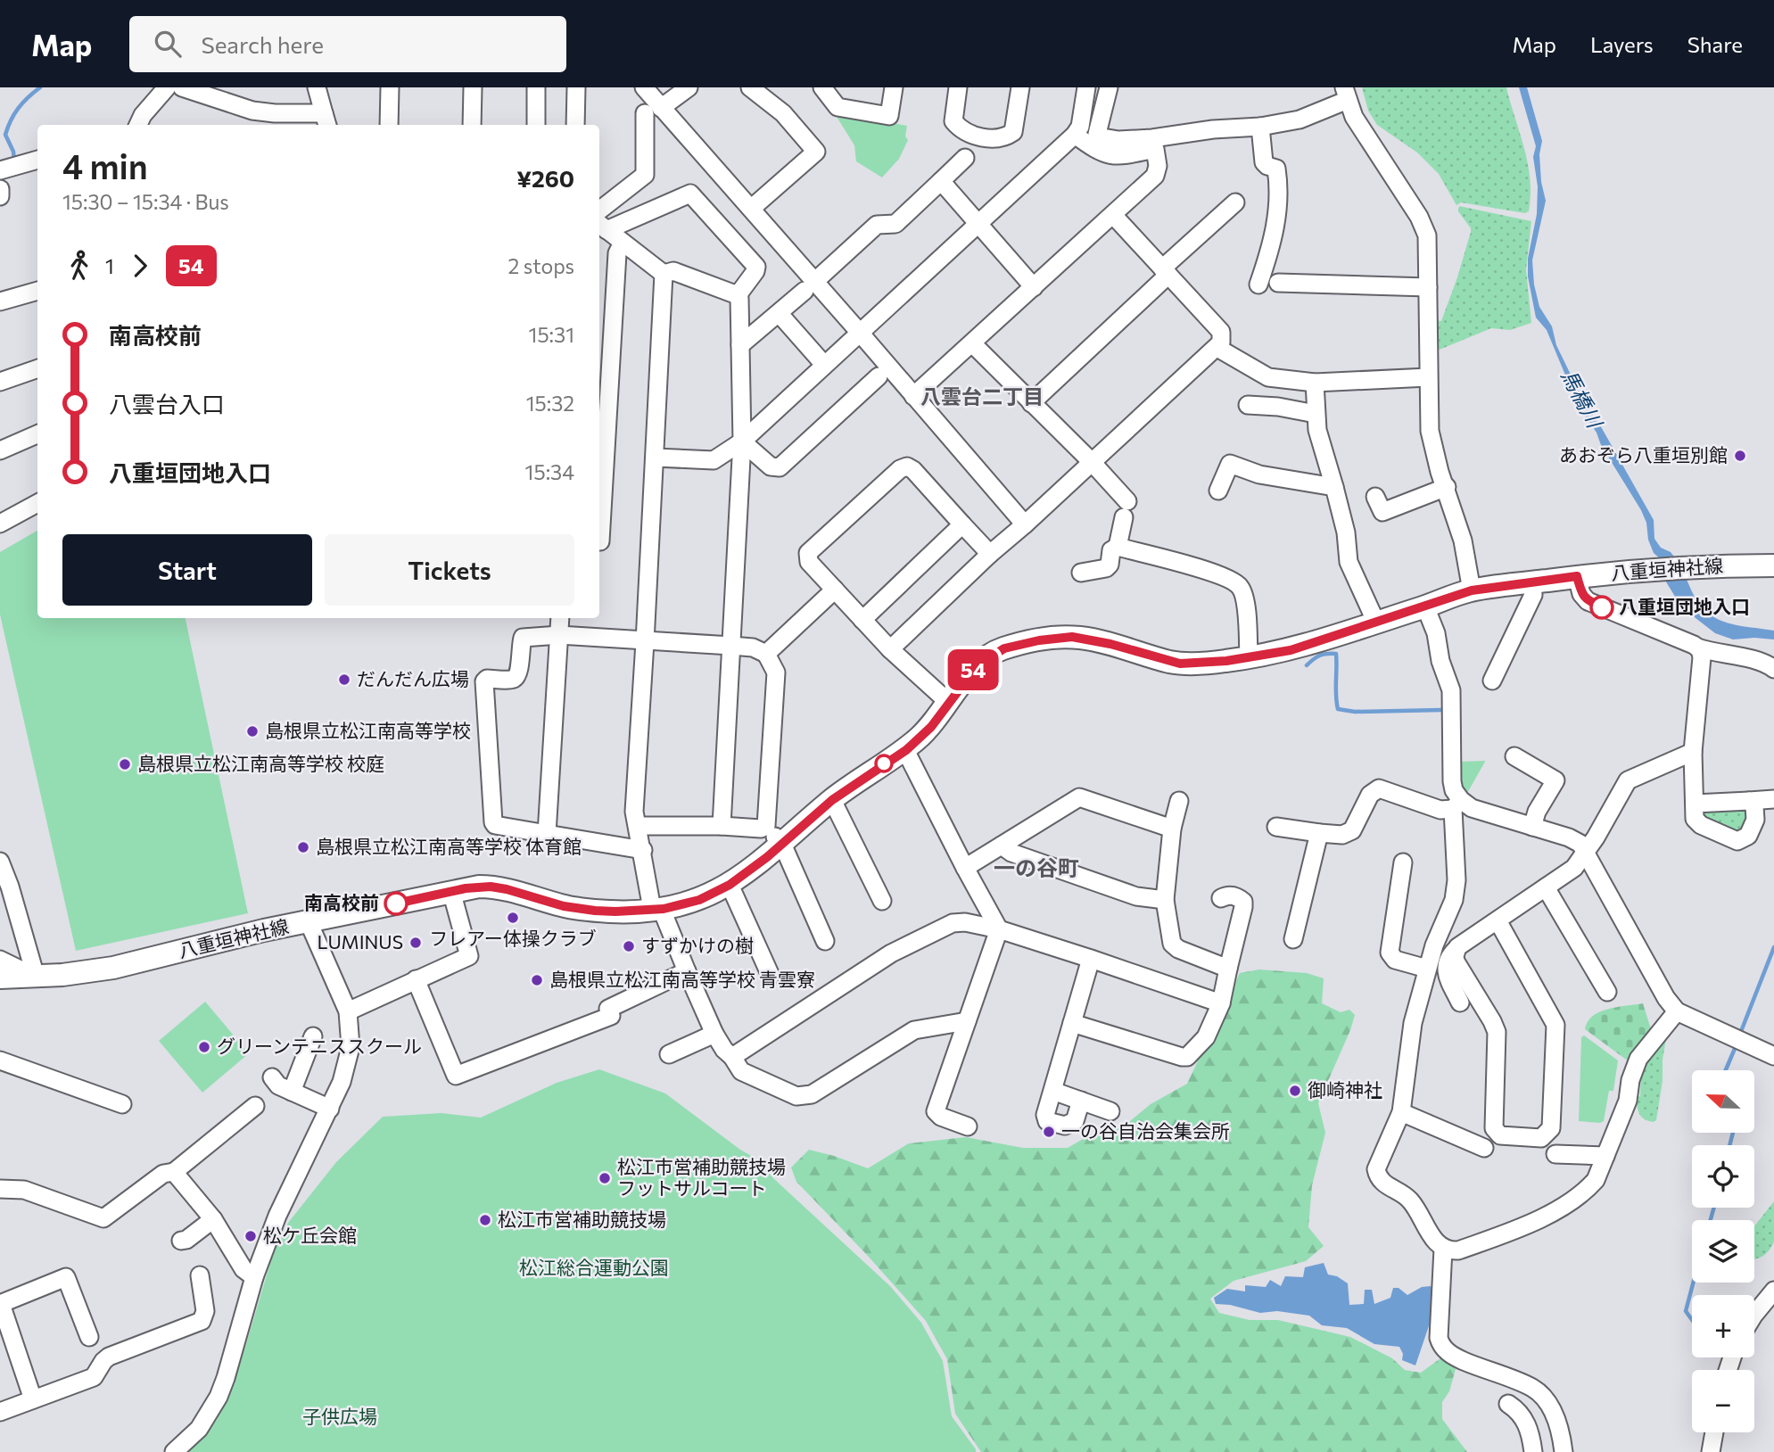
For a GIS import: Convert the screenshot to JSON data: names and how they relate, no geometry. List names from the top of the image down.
{
  "streets": {
    "main road": ["八重垣神社線"]
  },
  "districts": ["八雲台二丁目", "一の谷町"],
  "water": ["馬橋川"],
  "parks": ["松江総合運動公園", "子供広場"],
  "places": [
    "あおぞら八重垣別館",
    "八重垣団地入口",
    "だんだん広場",
    "島根県立松江南高等学校",
    "島根県立松江南高等学校 校庭",
    "島根県立松江南高等学校 体育館",
    "南高校前",
    "フレアー体操クラブ",
    "LUMINUS",
    "すずかけの樹",
    "島根県立松江南高等学校 青雲寮",
    "グリーンテニススクール",
    "御崎神社",
    "一の谷自治会集会所",
    "松江市営補助競技場 フットサルコート",
    "松江市営補助競技場",
    "松ケ丘会館"
  ],
  "lines": ["bus line 54"],
  "north": "left",
  "page": {
    "header": "Map",
    "search": "Search here",
    "nav": ["Map", "Layers", "Share"],
    "on_map": "54",
    "heading": ["4 min", "15:30 – 15:34 · Bus", "¥260"],
    "legs": ["1", "54", "2 stops"],
    "list": [
      {
        "name": "南高校前",
        "value": "15:31"
      },
      {
        "name": "八雲台入口",
        "value": "15:32"
      },
      {
        "name": "八重垣団地入口",
        "value": "15:34"
      }
    ],
    "buttons": ["Start", "Tickets"],
    "map_buttons": ["+", "−"]
  }
}
